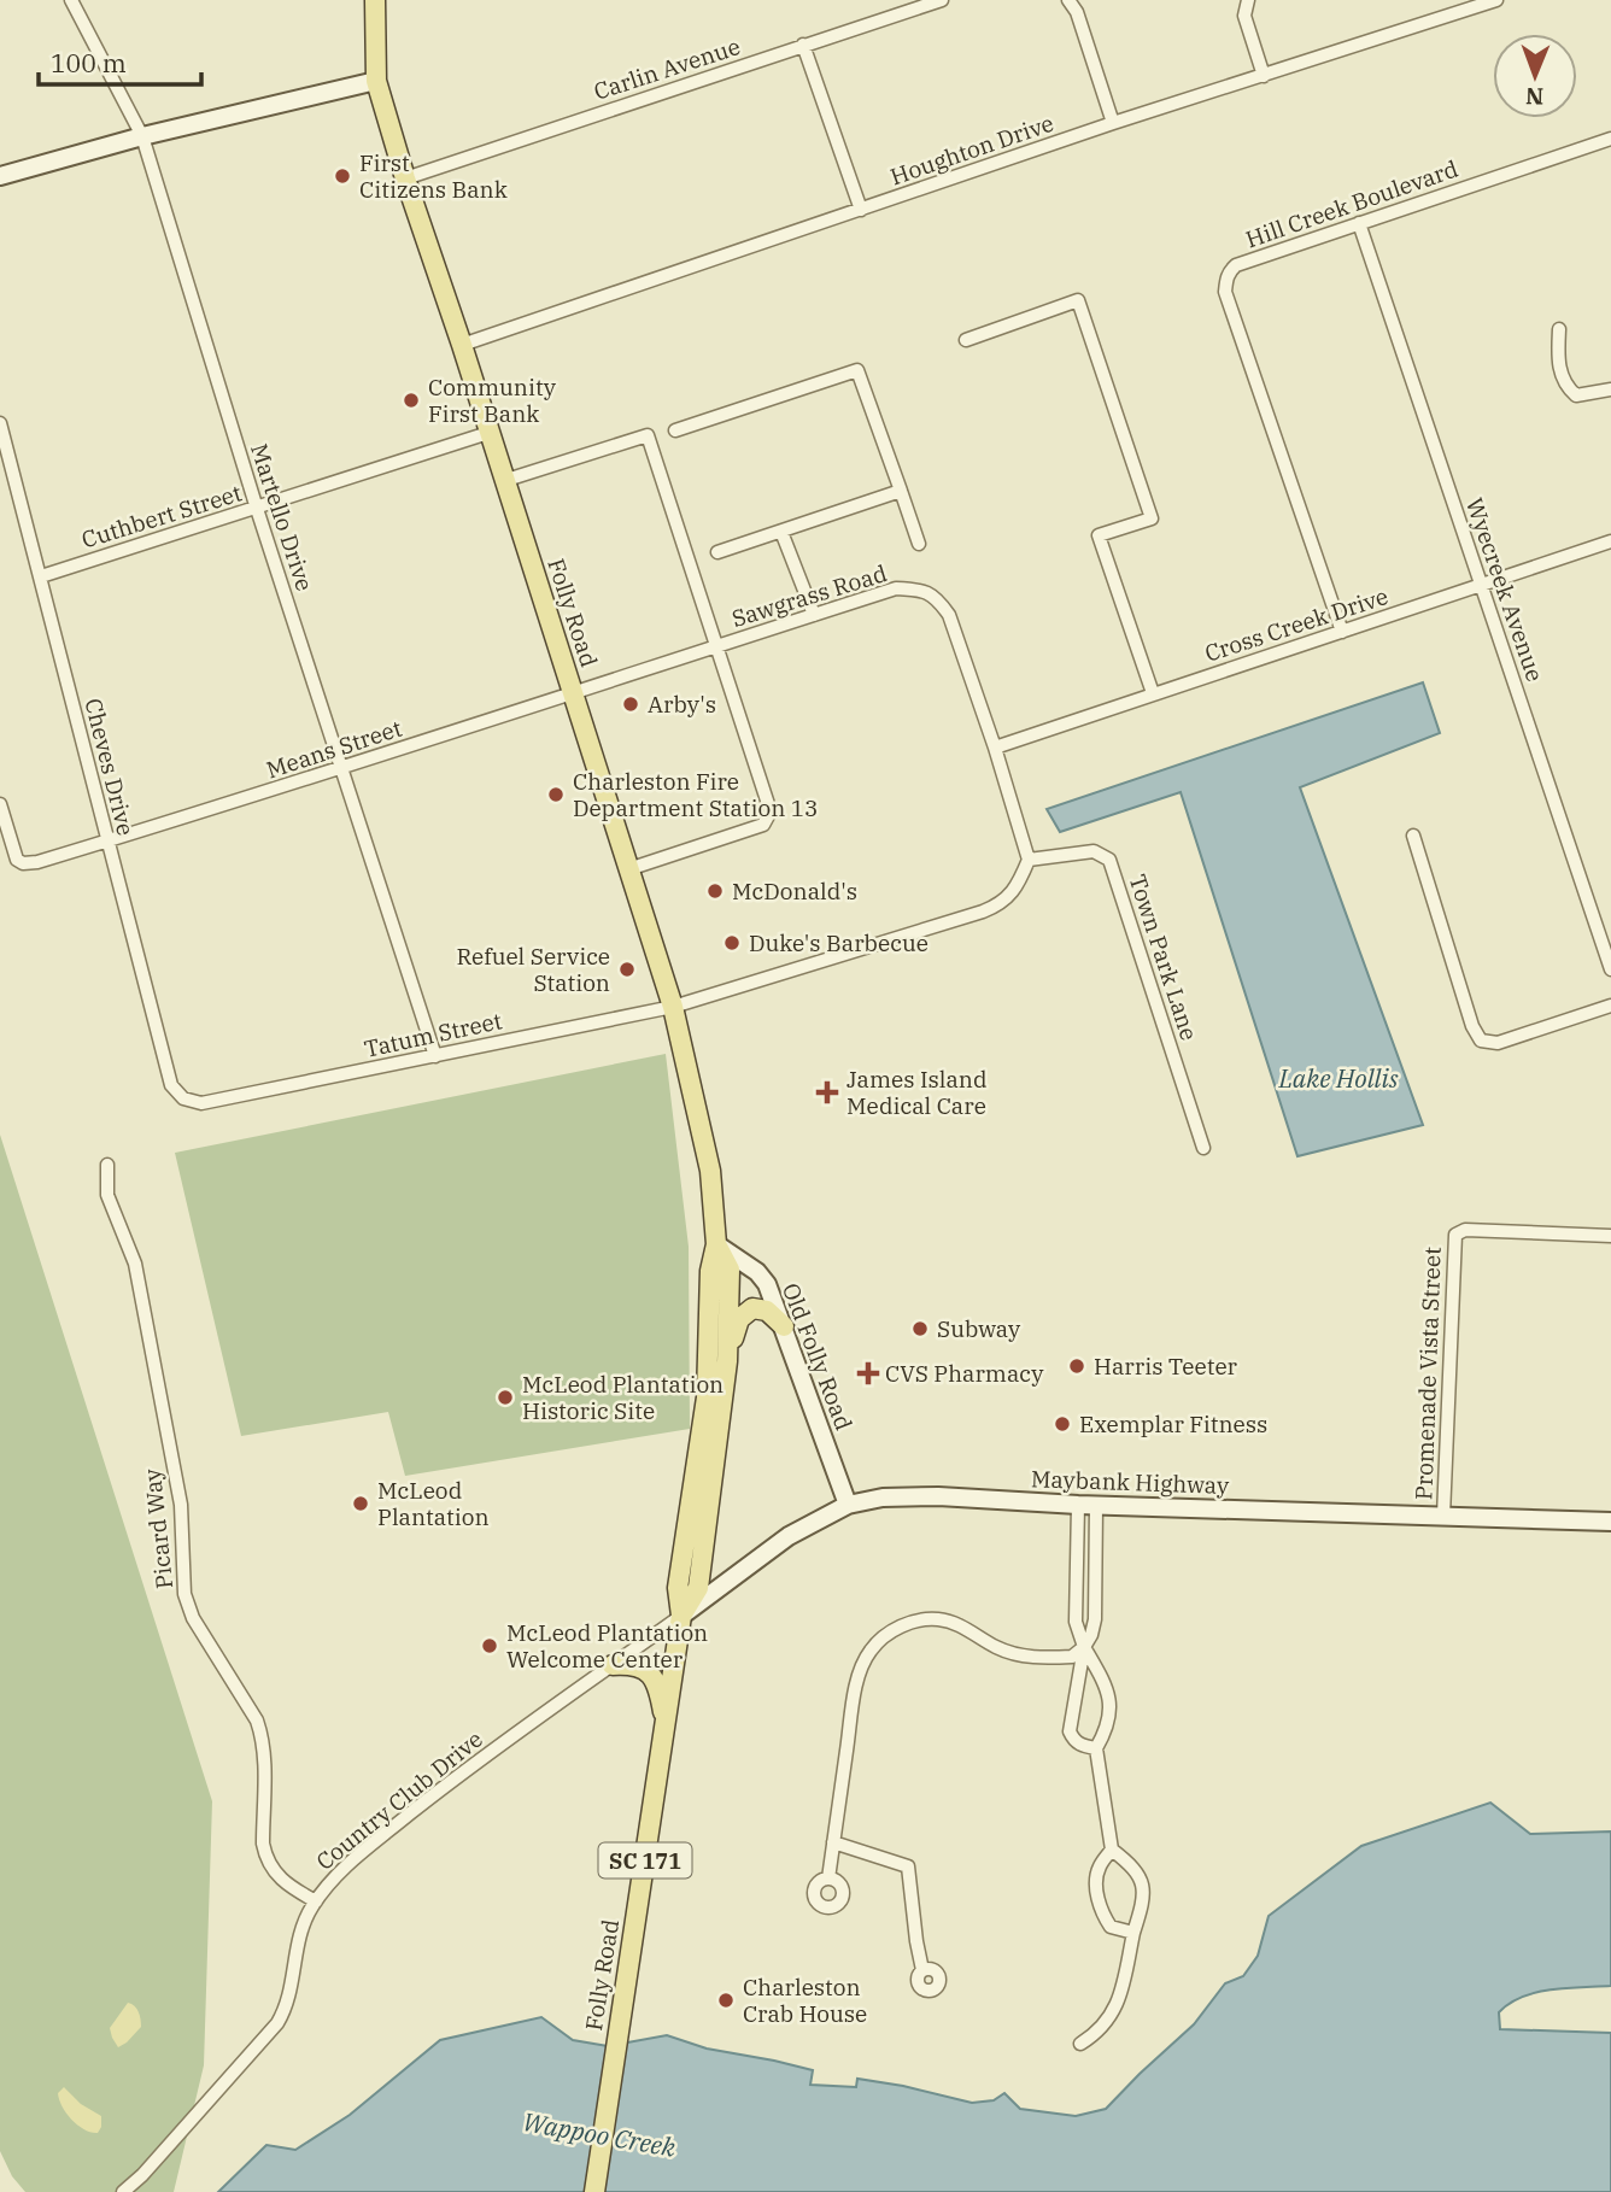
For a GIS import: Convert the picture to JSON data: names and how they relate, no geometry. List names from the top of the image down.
{
  "streets": {
    "main road": [
      "Folly Road",
      "Old Folly Road",
      "Maybank Highway",
      "SC 171"
    ],
    "street": [
      "Carlin Avenue",
      "Houghton Drive",
      "Hill Creek Boulevard",
      "Cuthbert Street",
      "Martello Drive",
      "Wyecreek Avenue",
      "Sawgrass Road",
      "Cross Creek Drive",
      "Means Street",
      "Cheves Drive",
      "Town Park Lane",
      "Tatum Street",
      "Promenade Vista Street",
      "Picard Way",
      "Country Club Drive"
    ]
  },
  "crossings": [
    ["Carlin Avenue", "Folly Road"],
    ["Houghton Drive", "Folly Road"],
    ["Hill Creek Boulevard", "Wyecreek Avenue"],
    ["Hill Creek Boulevard", "Cross Creek Drive"],
    ["Cuthbert Street", "Martello Drive"],
    ["Cuthbert Street", "Folly Road"],
    ["Cuthbert Street", "Cheves Drive"],
    ["Martello Drive", "Means Street"],
    ["Martello Drive", "Tatum Street"],
    ["Wyecreek Avenue", "Cross Creek Drive"],
    ["Sawgrass Road", "Folly Road"],
    ["Sawgrass Road", "Cross Creek Drive"],
    ["Sawgrass Road", "Means Street"],
    ["Sawgrass Road", "Town Park Lane"],
    ["Folly Road", "Means Street"],
    ["Folly Road", "Tatum Street"],
    ["Folly Road", "Old Folly Road"],
    ["Folly Road", "Maybank Highway"],
    ["Folly Road", "Country Club Drive"],
    ["Means Street", "Cheves Drive"],
    ["Cheves Drive", "Tatum Street"],
    ["Old Folly Road", "Maybank Highway"],
    ["Promenade Vista Street", "Maybank Highway"],
    ["Maybank Highway", "Country Club Drive"],
    ["Picard Way", "Country Club Drive"]
  ],
  "water": ["Lake Hollis", "Wappoo Creek"],
  "places": {
    "other": [
      "First Citizens Bank",
      "Community First Bank",
      "Arby's",
      "Charleston Fire Department Station 13",
      "McDonald's",
      "Duke's Barbecue",
      "Refuel Service Station",
      "Subway",
      "Harris Teeter",
      "McLeod Plantation Historic Site",
      "Exemplar Fitness",
      "McLeod Plantation",
      "McLeod Plantation Welcome Center",
      "Charleston Crab House"
    ],
    "health": ["James Island Medical Care", "CVS Pharmacy"]
  },
  "scale_bar": "100 m",
  "north": "bottom"
}
